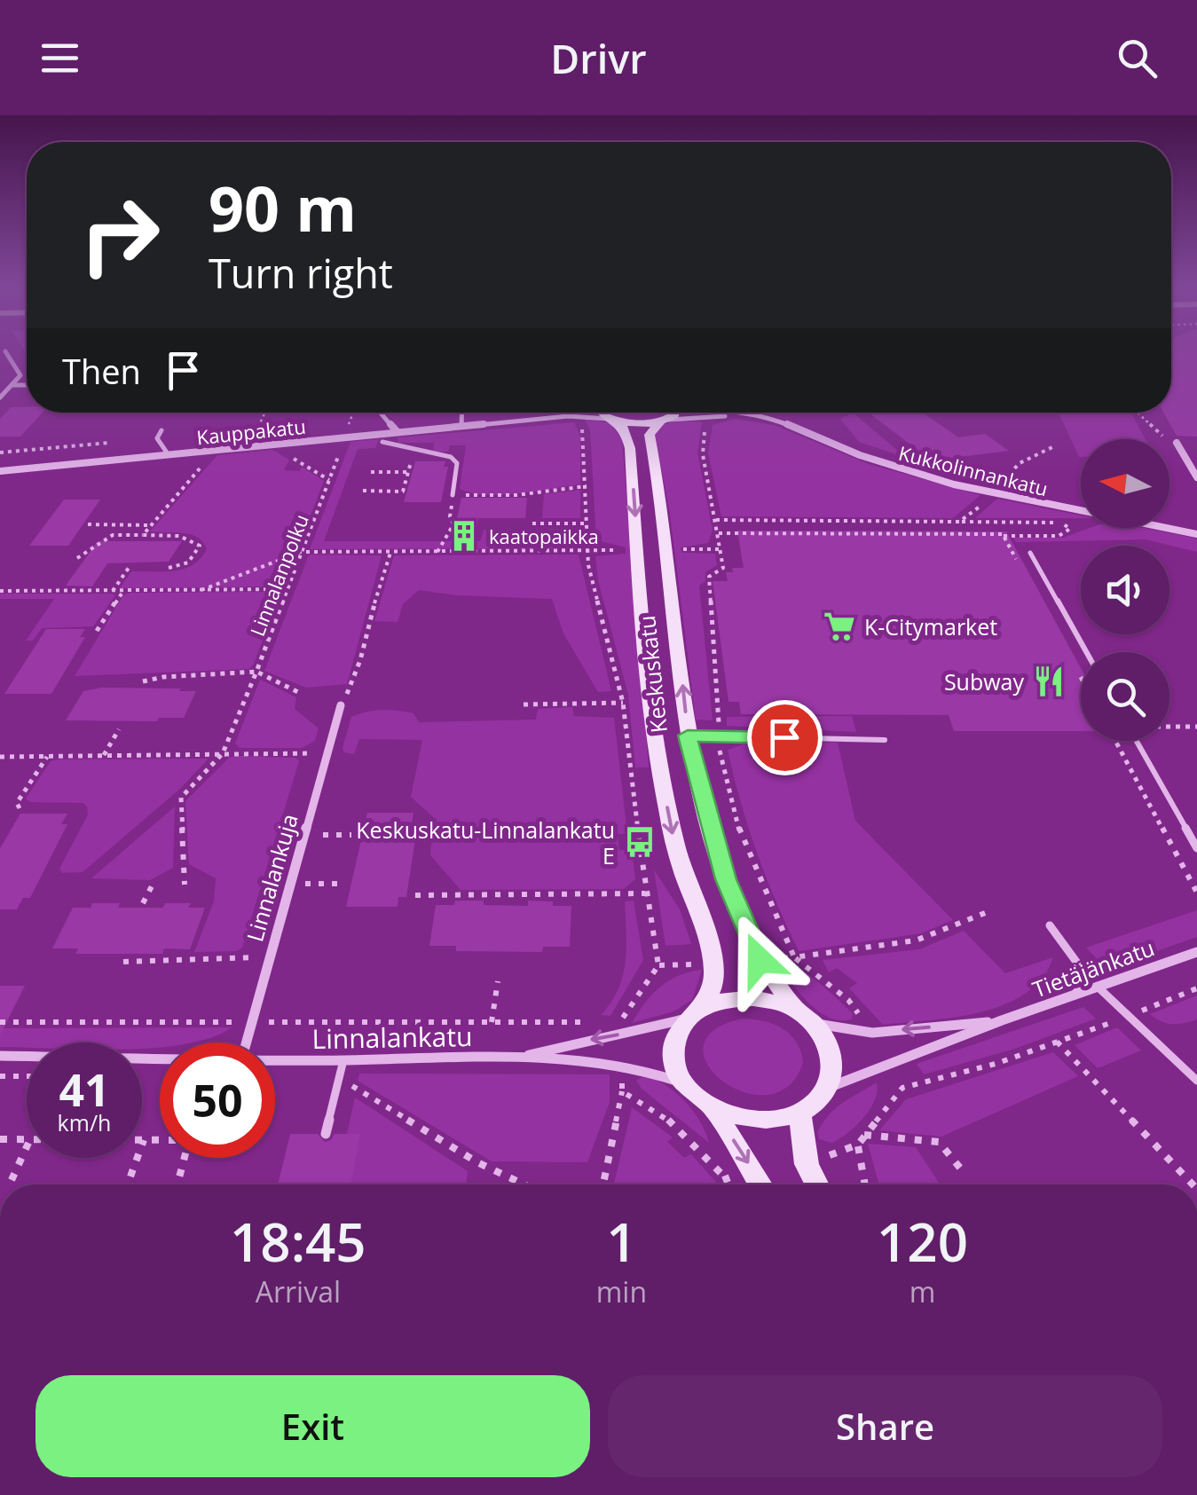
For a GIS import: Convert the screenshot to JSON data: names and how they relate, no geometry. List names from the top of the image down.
{
  "streets": {
    "main road": ["Keskuskatu"],
    "street": [
      "Kauppakatu",
      "Kukkolinnankatu",
      "Linnalankuja",
      "Tietäjänkatu",
      "Linnalankatu"
    ],
    "path": ["Linnalanpolku"]
  },
  "crossings": [
    ["Kauppakatu", "Keskuskatu"],
    ["Kukkolinnankatu", "Keskuskatu"],
    ["Keskuskatu", "Tietäjänkatu"],
    ["Keskuskatu", "Linnalankatu"],
    ["Tietäjänkatu", "Linnalankatu"]
  ],
  "places": {
    "building": ["kaatopaikka"],
    "supermarket": ["K-Citymarket"],
    "restaurant": ["Subway"],
    "bus stop": ["Keskuskatu-Linnalankatu E"]
  },
  "north": "left",
  "page": {
    "header": "Drivr",
    "turn": ["90 m", "Turn right"],
    "then": "Then",
    "speed": "41 km/h",
    "limit": "50",
    "eta": [
      "18:45",
      "Arrival",
      "1",
      "min",
      "120",
      "m"
    ],
    "buttons": ["Exit", "Share"]
  }
}
